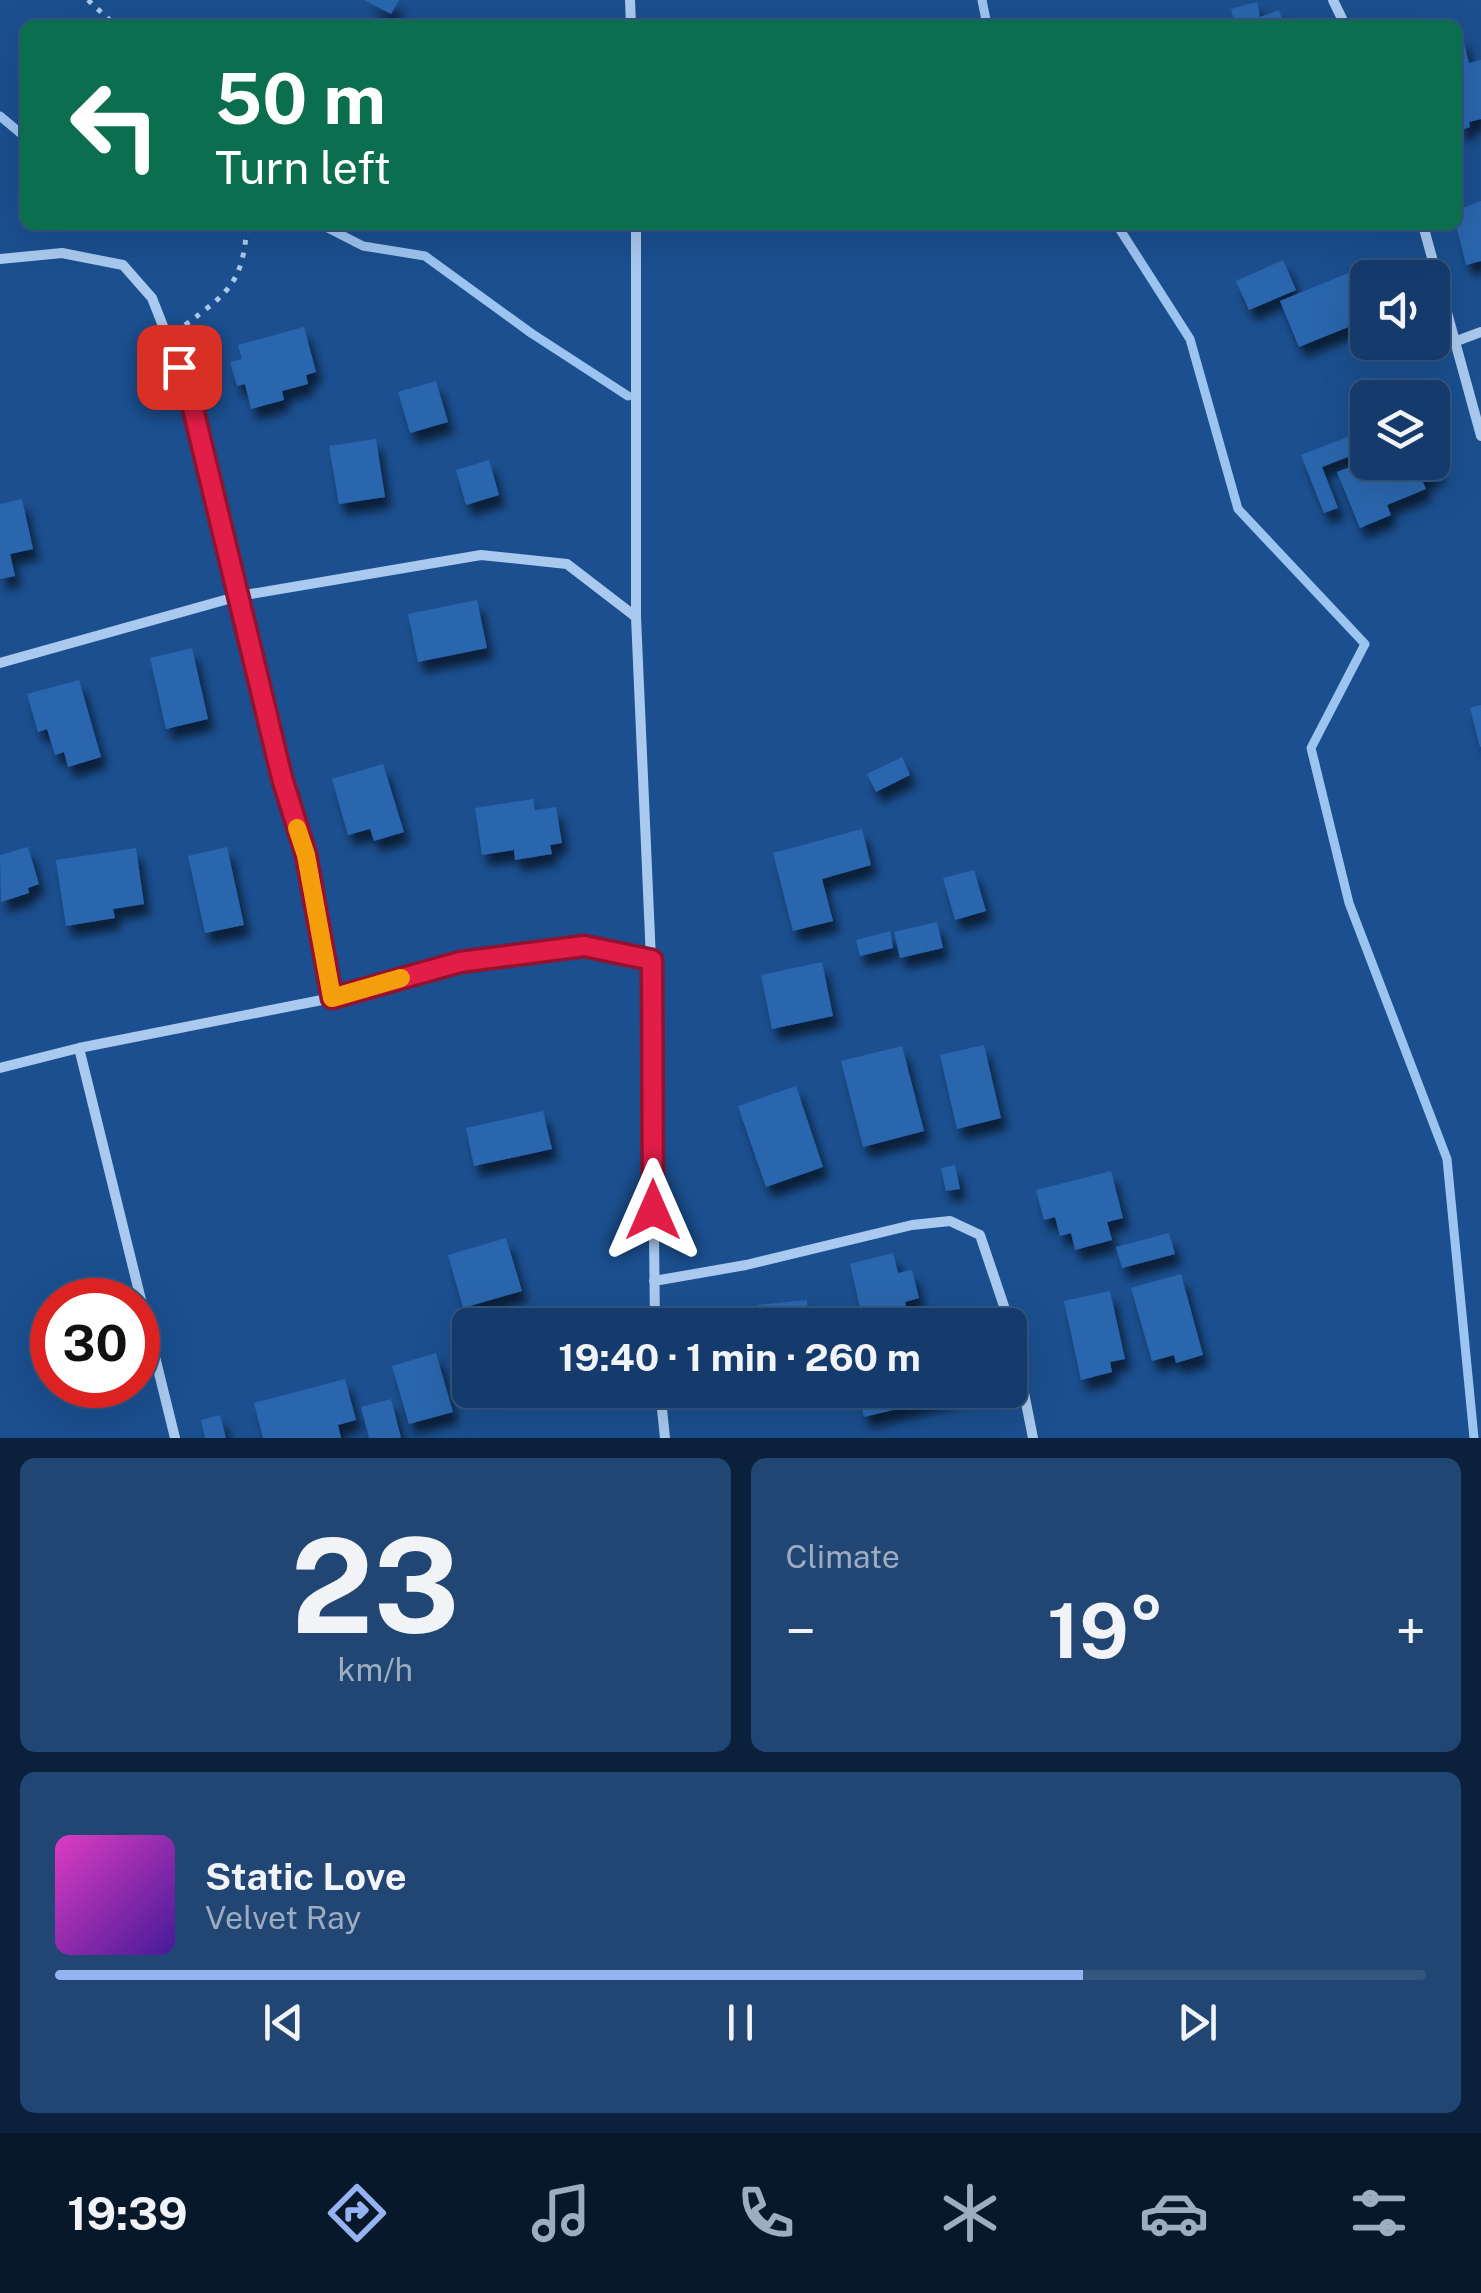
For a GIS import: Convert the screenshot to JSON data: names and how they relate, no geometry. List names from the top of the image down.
{
  "page": {
    "turn": ["50 m", "Turn left"],
    "limit": "30",
    "trip": "19:40 · 1 min · 260 m",
    "tile": [
      ["23", "km/h"],
      "Climate"
    ],
    "heat": ["−", "19°", "+"],
    "song": ["Static Love", "Velvet Ray"],
    "tabs": "19:39"
  }
}
